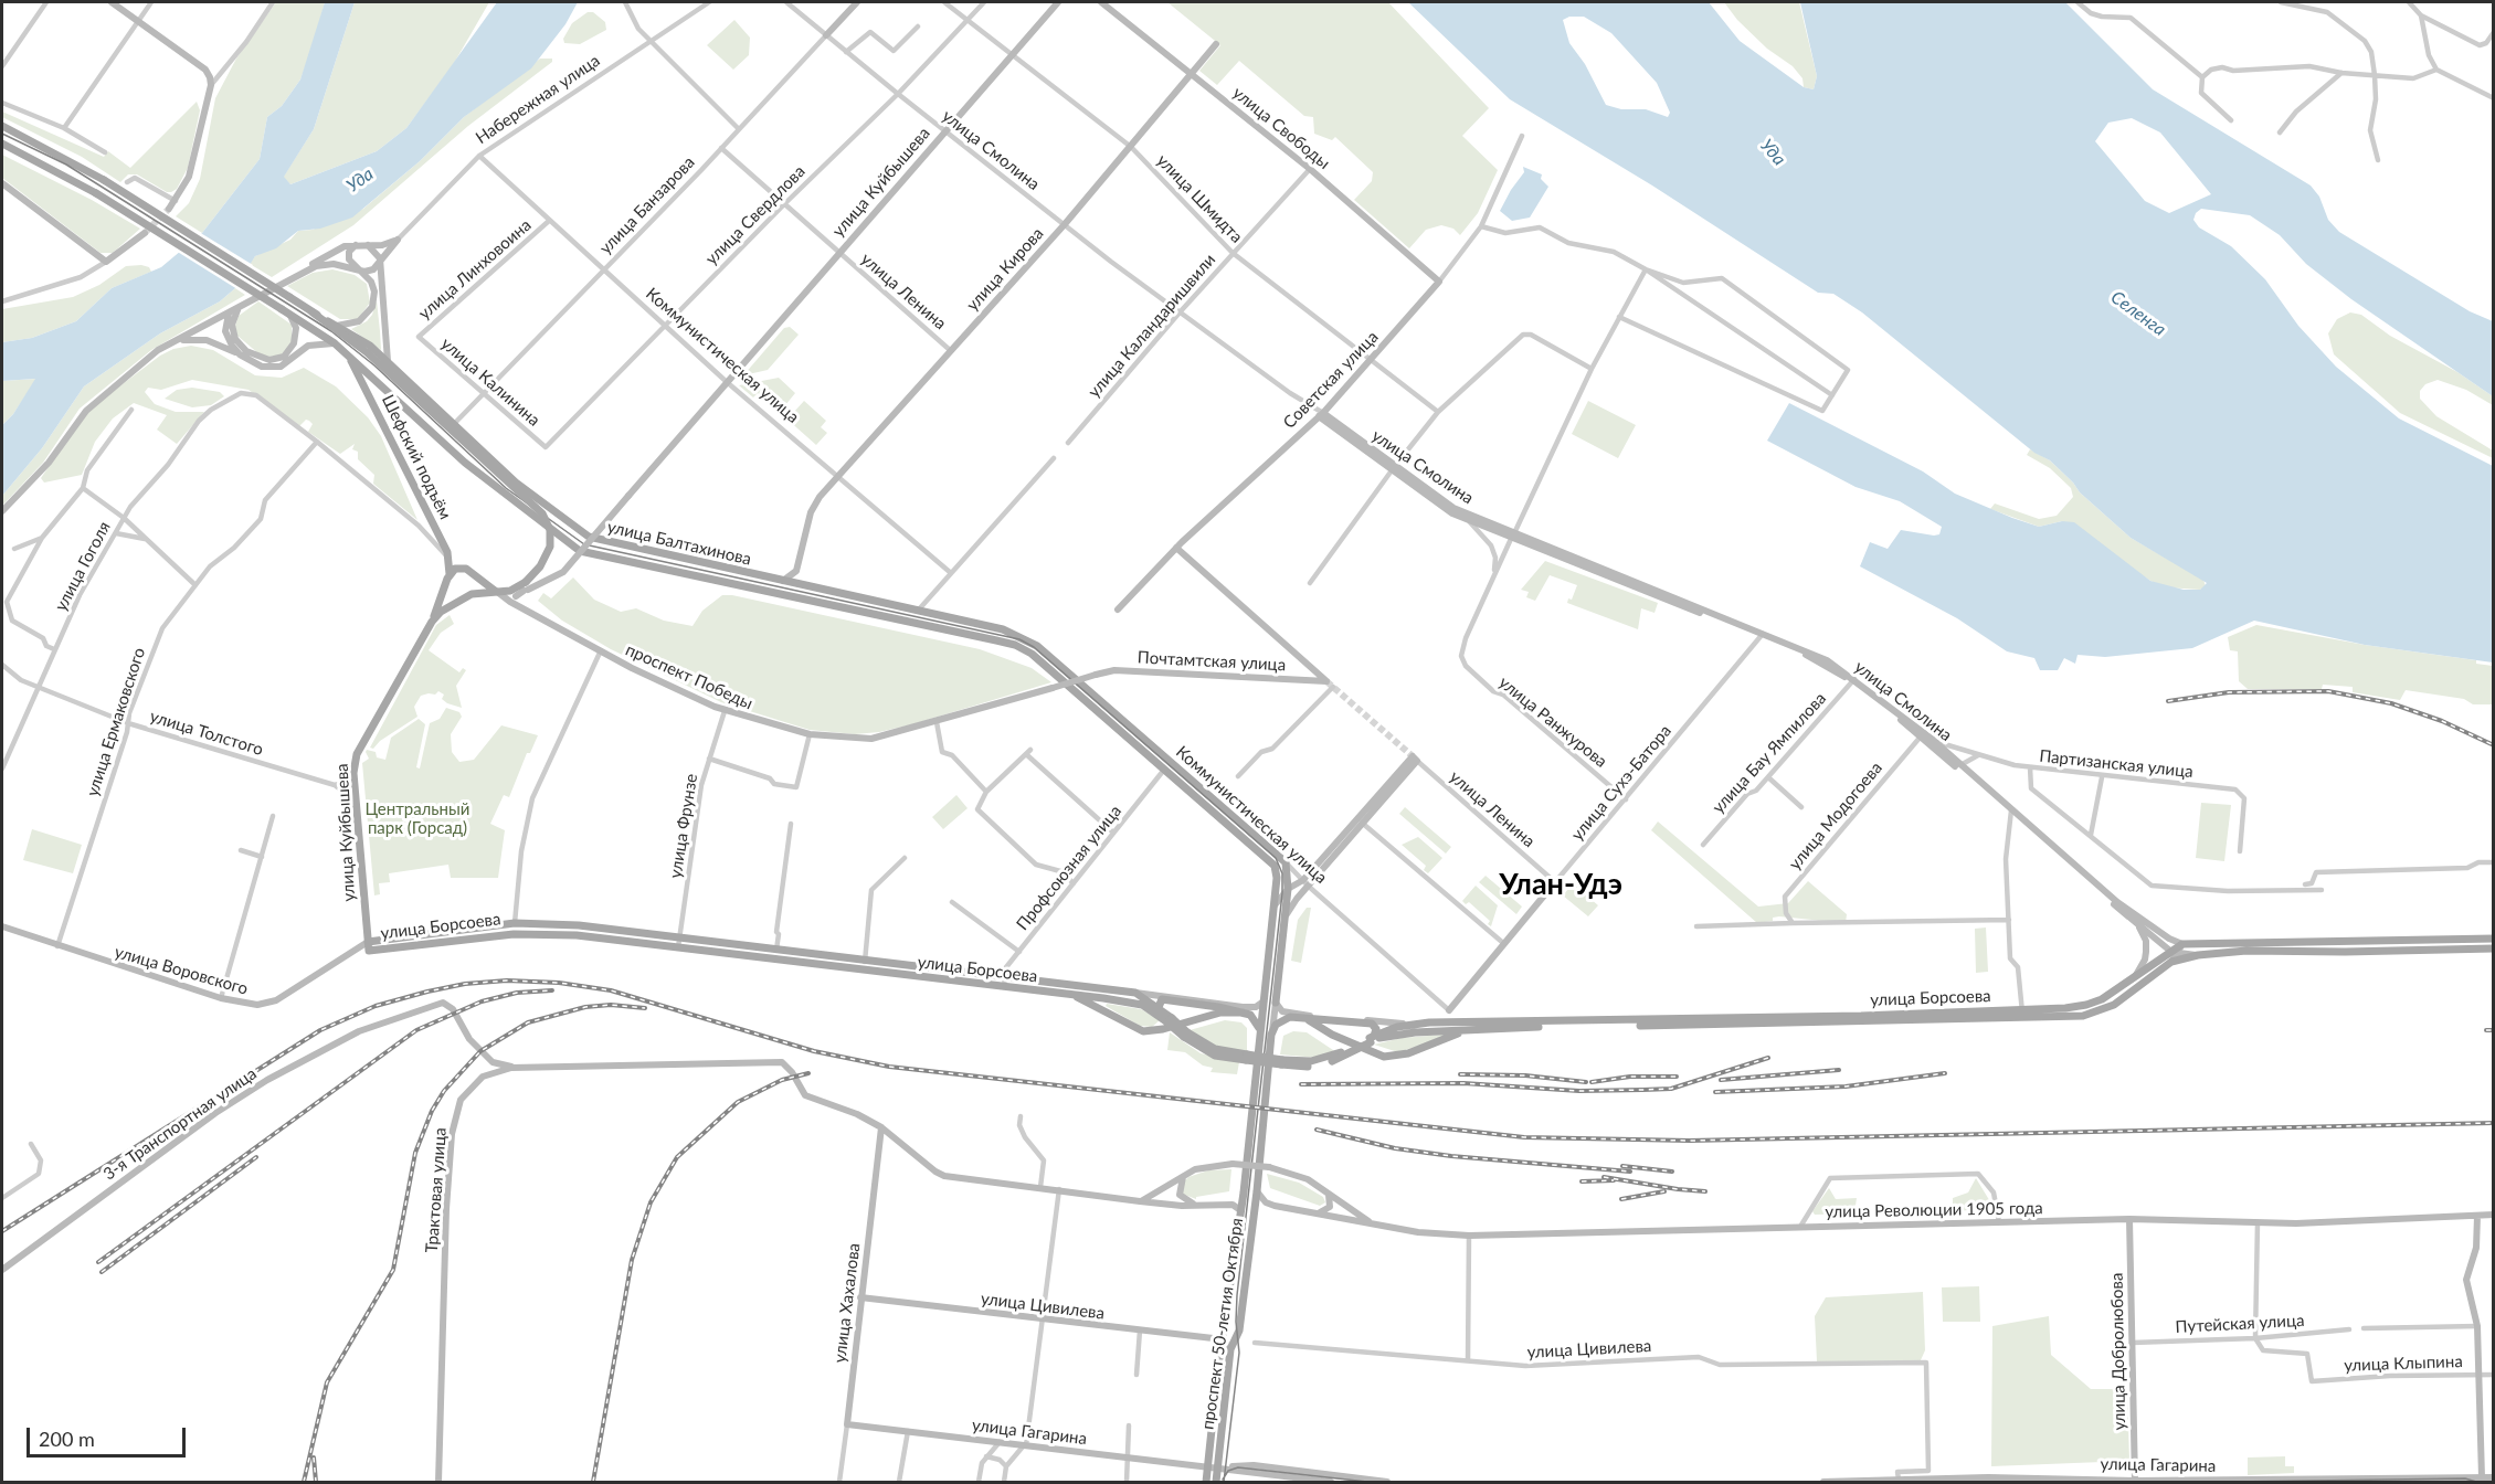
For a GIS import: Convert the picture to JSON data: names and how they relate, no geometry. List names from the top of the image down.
{
  "streets": {
    "main road": [
      "улица Свободы",
      "улица Смолина",
      "улица Куйбышева",
      "улица Банзарова",
      "улица Кирова",
      "Коммунистическая улица",
      "Советская улица",
      "Шефский подъём",
      "улица Балтахинова",
      "Почтамтская улица",
      "проспект Победы",
      "улица Сухэ-Батора",
      "улица Борсоева",
      "улица Воровского",
      "3-я Транспортная улица",
      "Трактовая улица",
      "улица Революции 1905 года",
      "улица Хахалова",
      "улица Цивилева",
      "проспект 50-летия Октября",
      "улица Добролюбова",
      "улица Гагарина"
    ],
    "street": [
      "Набережная улица",
      "улица Шмидта",
      "улица Свердлова",
      "улица Линховоина",
      "улица Ленина",
      "улица Каландаришвили",
      "улица Калинина",
      "улица Гоголя",
      "улица Ермаковского",
      "улица Ранжурова",
      "улица Толстого",
      "улица Бау Ямпилова",
      "Партизанская улица",
      "улица Модогоева",
      "улица Фрунзе",
      "Профсоюзная улица",
      "Путейская улица",
      "улица Клыпина"
    ]
  },
  "crossings": [
    ["Набережная улица", "Коммунистическая улица"],
    ["улица Свободы", "улица Кирова"],
    ["улица Свободы", "улица Каландаришвили"],
    ["улица Свободы", "Советская улица"],
    ["улица Смолина", "улица Куйбышева"],
    ["улица Смолина", "улица Банзарова"],
    ["улица Смолина", "улица Свердлова"],
    ["улица Смолина", "улица Кирова"],
    ["улица Смолина", "улица Каландаришвили"],
    ["улица Смолина", "Советская улица"],
    ["улица Смолина", "улица Бау Ямпилова"],
    ["улица Смолина", "Партизанская улица"],
    ["улица Смолина", "улица Сухэ-Батора"],
    ["улица Смолина", "улица Модогоева"],
    ["улица Смолина", "улица Борсоева"],
    ["улица Куйбышева", "улица Шмидта"],
    ["улица Куйбышева", "улица Ленина"],
    ["улица Куйбышева", "Коммунистическая улица"],
    ["улица Куйбышева", "Шефский подъём"],
    ["улица Куйбышева", "проспект Победы"],
    ["улица Куйбышева", "улица Толстого"],
    ["улица Куйбышева", "улица Борсоева"],
    ["улица Куйбышева", "улица Воровского"],
    ["улица Шмидта", "улица Свердлова"],
    ["улица Шмидта", "улица Кирова"],
    ["улица Шмидта", "улица Каландаришвили"],
    ["улица Шмидта", "Советская улица"],
    ["улица Банзарова", "улица Ленина"],
    ["улица Банзарова", "Коммунистическая улица"],
    ["улица Банзарова", "улица Калинина"],
    ["улица Банзарова", "улица Балтахинова"],
    ["улица Свердлова", "улица Ленина"],
    ["улица Свердлова", "Коммунистическая улица"],
    ["улица Свердлова", "улица Калинина"],
    ["улица Линховоина", "Коммунистическая улица"],
    ["улица Линховоина", "улица Калинина"],
    ["улица Кирова", "улица Ленина"],
    ["улица Кирова", "Коммунистическая улица"],
    ["улица Кирова", "улица Балтахинова"],
    ["улица Ленина", "улица Сухэ-Батора"],
    ["Коммунистическая улица", "улица Балтахинова"],
    ["Коммунистическая улица", "улица Сухэ-Батора"],
    ["Коммунистическая улица", "Профсоюзная улица"],
    ["Коммунистическая улица", "улица Борсоева"],
    ["Коммунистическая улица", "проспект 50-летия Октября"],
    ["Советская улица", "Почтамтская улица"],
    ["Шефский подъём", "улица Балтахинова"],
    ["улица Гоголя", "улица Ермаковского"],
    ["улица Гоголя", "улица Толстого"],
    ["Почтамтская улица", "проспект Победы"],
    ["проспект Победы", "улица Фрунзе"],
    ["улица Ермаковского", "улица Толстого"],
    ["улица Ермаковского", "улица Воровского"],
    ["улица Ранжурова", "улица Сухэ-Батора"],
    ["улица Фрунзе", "улица Борсоева"],
    ["Профсоюзная улица", "улица Борсоева"],
    ["улица Борсоева", "улица Воровского"],
    ["3-я Транспортная улица", "Трактовая улица"],
    ["Трактовая улица", "улица Хахалова"],
    ["улица Революции 1905 года", "проспект 50-летия Октября"],
    ["улица Революции 1905 года", "улица Добролюбова"],
    ["улица Хахалова", "улица Цивилева"],
    ["улица Хахалова", "улица Гагарина"],
    ["улица Цивилева", "проспект 50-летия Октября"],
    ["улица Цивилева", "улица Гагарина"],
    ["проспект 50-летия Октября", "улица Гагарина"],
    ["Путейская улица", "улица Добролюбова"],
    ["Путейская улица", "улица Клыпина"],
    ["улица Добролюбова", "улица Гагарина"]
  ],
  "districts": ["Улан-Удэ"],
  "water": ["Уда", "Селенга"],
  "parks": ["Центральный парк (Горсад)"],
  "scale_bar": "200 m"
}
